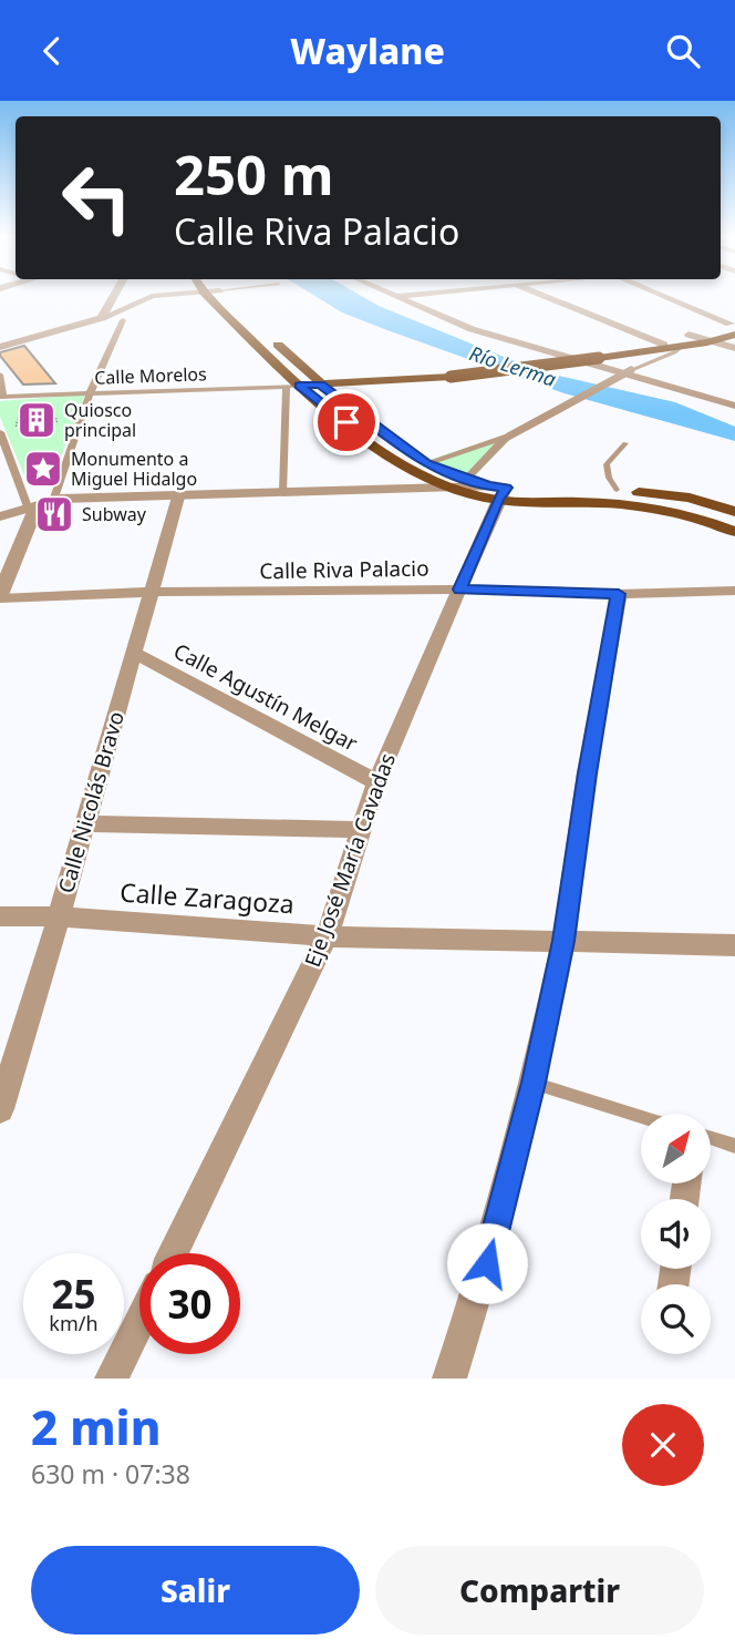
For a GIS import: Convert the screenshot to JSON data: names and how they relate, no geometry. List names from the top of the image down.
{
  "streets": {
    "street": [
      "Calle Morelos",
      "Calle Riva Palacio",
      "Calle Agustín Melgar",
      "Calle Nicolás Bravo",
      "Eje José María Cavadas",
      "Calle Zaragoza"
    ]
  },
  "crossings": [
    ["Calle Riva Palacio", "Calle Nicolás Bravo"],
    ["Calle Riva Palacio", "Eje José María Cavadas"],
    ["Calle Agustín Melgar", "Calle Nicolás Bravo"],
    ["Calle Agustín Melgar", "Eje José María Cavadas"],
    ["Calle Nicolás Bravo", "Calle Zaragoza"],
    ["Eje José María Cavadas", "Calle Zaragoza"]
  ],
  "water": ["Río Lerma"],
  "places": {
    "building": ["Quiosco principal"],
    "place": ["Monumento a Miguel Hidalgo"],
    "restaurant": ["Subway"]
  },
  "north": "top right",
  "page": {
    "header": "Waylane",
    "turn": ["250 m", "Calle Riva Palacio"],
    "speed": "25 km/h",
    "limit": "30",
    "heading": ["2 min", "630 m · 07:38"],
    "buttons": ["Salir", "Compartir"]
  }
}
